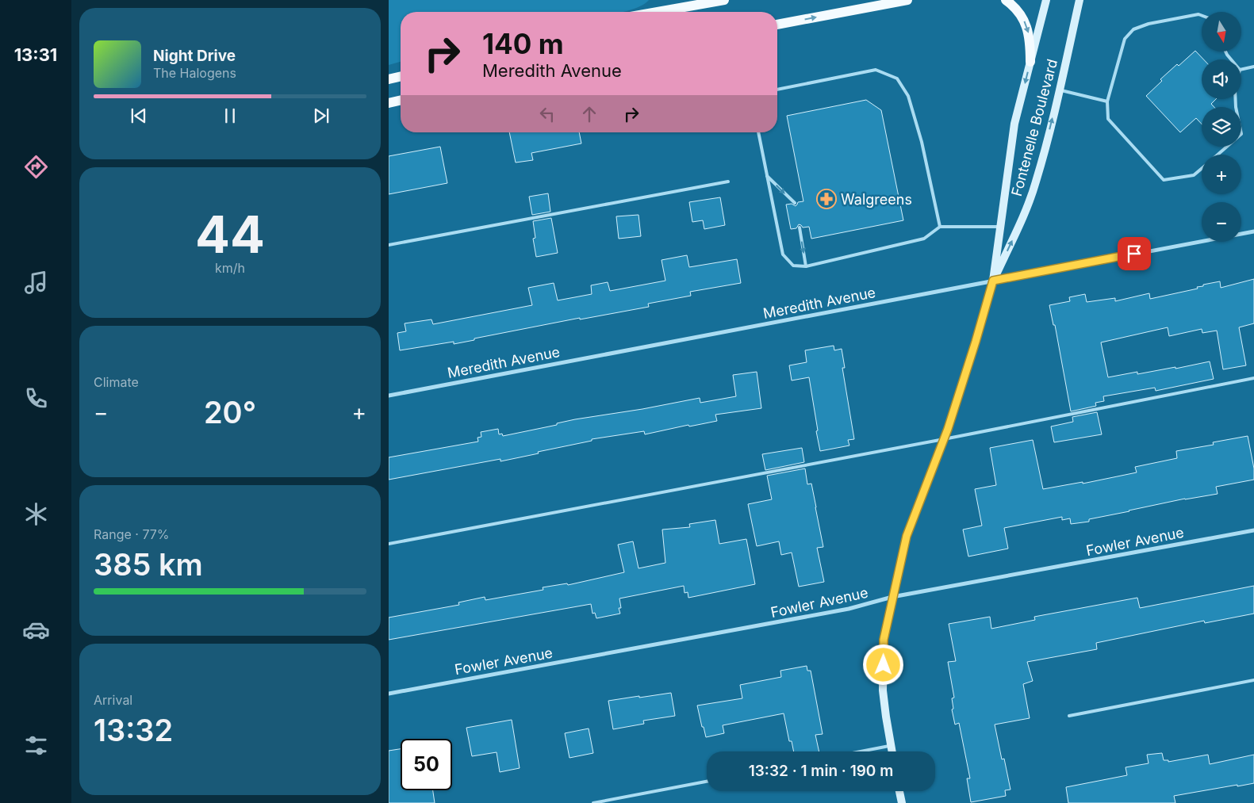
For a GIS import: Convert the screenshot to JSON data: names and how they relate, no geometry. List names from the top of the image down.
{
  "streets": {
    "main road": ["Fontenelle Boulevard"],
    "street": ["Meredith Avenue", "Fowler Avenue"]
  },
  "crossings": [
    ["Fontenelle Boulevard", "Meredith Avenue"],
    ["Fontenelle Boulevard", "Fowler Avenue"]
  ],
  "places": {
    "pharmacy": ["Walgreens"]
  },
  "north": "bottom",
  "page": {
    "tabs": "13:31",
    "map_buttons": ["+", "−"],
    "turn": ["140 m", "Meredith Avenue"],
    "song": ["Night Drive", "The Halogens"],
    "tile": [
      ["44", "km/h"],
      "Climate",
      ["Range · 77%", "385 km"],
      ["Arrival", "13:32"]
    ],
    "heat": ["−", "20°", "+"],
    "limit": "50",
    "trip": "13:32 · 1 min · 190 m"
  }
}
